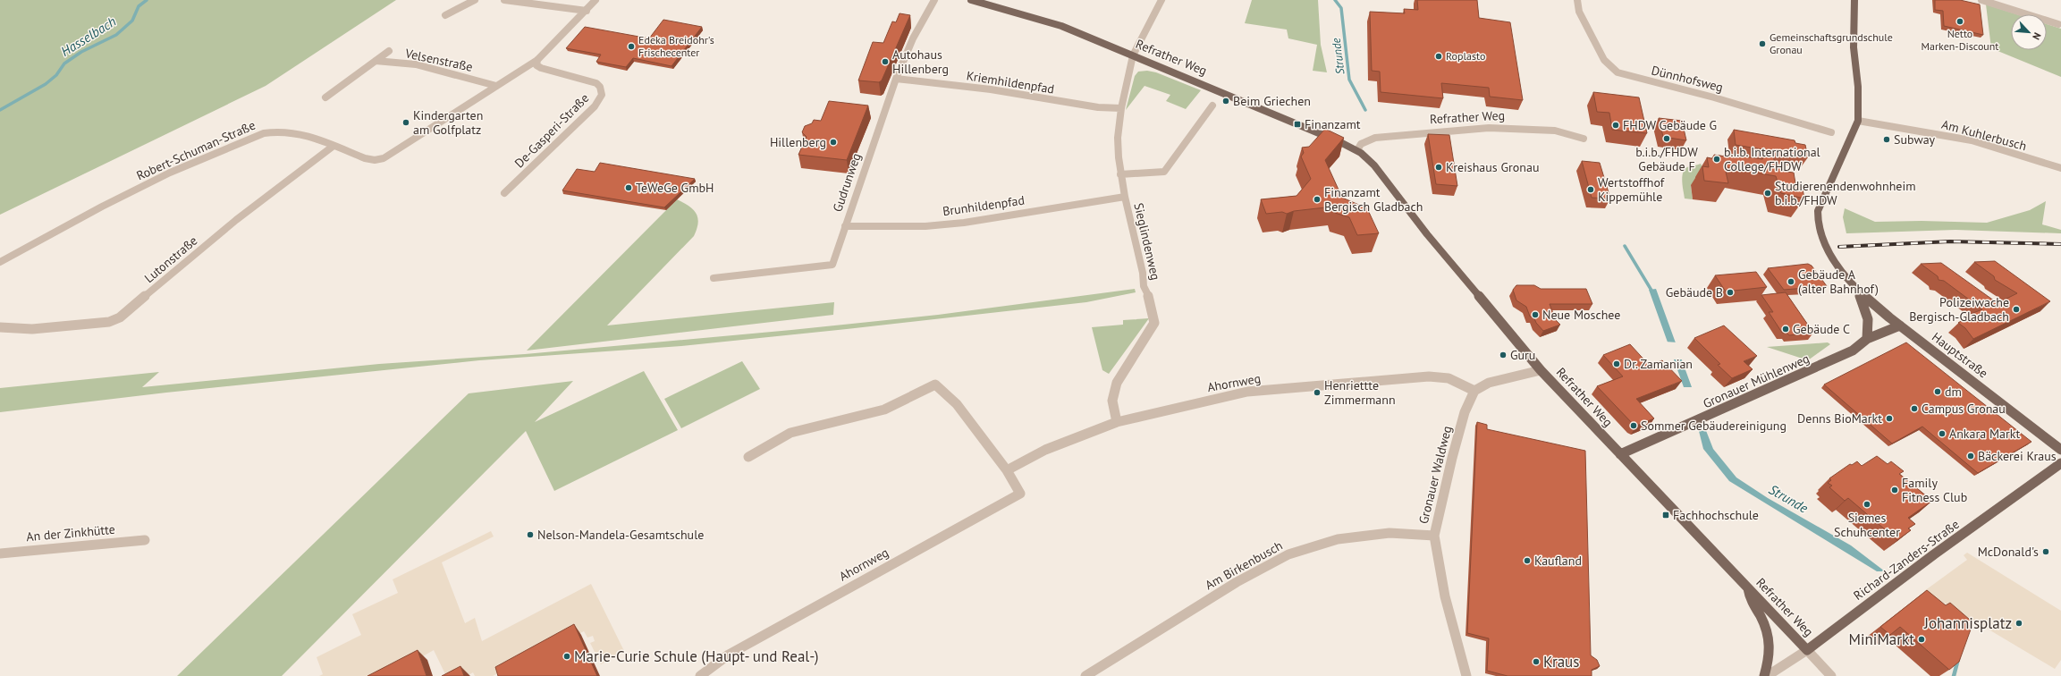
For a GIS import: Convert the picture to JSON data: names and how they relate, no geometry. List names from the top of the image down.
{
  "streets": {
    "main road": [
      "Refrather Weg",
      "Hauptstraße",
      "Gronauer Mühlenweg",
      "Richard-Zanders-Straße"
    ],
    "street": [
      "Velsenstraße",
      "Dünnhofsweg",
      "Kriemhildenpfad",
      "De-Gasperi-Straße",
      "Am Kuhlerbusch",
      "Robert-Schuman-Straße",
      "Gudrunweg",
      "Brunhildenpfad",
      "Sieglindenweg",
      "Lutonstraße",
      "Ahornweg",
      "Gronauer Waldweg",
      "An der Zinkhütte",
      "Am Birkenbusch"
    ]
  },
  "crossings": [
    ["Refrather Weg", "Sieglindenweg"],
    ["Refrather Weg", "Gronauer Mühlenweg"],
    ["Refrather Weg", "Richard-Zanders-Straße"],
    ["Velsenstraße", "Robert-Schuman-Straße"],
    ["Kriemhildenpfad", "Gudrunweg"],
    ["Kriemhildenpfad", "Sieglindenweg"],
    ["De-Gasperi-Straße", "Robert-Schuman-Straße"],
    ["Am Kuhlerbusch", "Hauptstraße"],
    ["Robert-Schuman-Straße", "Lutonstraße"],
    ["Gudrunweg", "Brunhildenpfad"],
    ["Brunhildenpfad", "Sieglindenweg"],
    ["Sieglindenweg", "Ahornweg"],
    ["Hauptstraße", "Gronauer Mühlenweg"],
    ["Ahornweg", "Gronauer Waldweg"],
    ["Gronauer Waldweg", "Am Birkenbusch"]
  ],
  "water": ["Hasselbach", "Strunde"],
  "places": {
    "other": [
      "Netto Marken-Discount",
      "Gemeinschaftsgrundschule Gronau",
      "Edeka Breidohr's Frischecenter",
      "Roplasto",
      "Autohaus Hillenberg",
      "Beim Griechen",
      "Kindergarten am Golfplatz",
      "FHDW Gebäude G",
      "b.i.b./FHDW Gebäude F",
      "Subway",
      "Hillenberg",
      "b.i.b. International College/FHDW",
      "Kreishaus Gronau",
      "TeWeGe GmbH",
      "Wertstoffhof Kippemühle",
      "Studierenendenwohnheim b.i.b./FHDW",
      "Finanzamt Bergisch Gladbach",
      "Gebäude A (alter Bahnhof)",
      "Gebäude B",
      "Polizeiwache Bergisch-Gladbach",
      "Neue Moschee",
      "Gebäude C",
      "Guru",
      "Dr. Zamanian",
      "dm",
      "Henriettte Zimmermann",
      "Campus Gronau",
      "Denns BioMarkt",
      "Sommer Gebäudereinigung",
      "Ankara Markt",
      "Bäckerei Kraus",
      "Family Fitness Club",
      "Siemes Schuhcenter",
      "Nelson-Mandela-Gesamtschule",
      "McDonald's",
      "Kaufland",
      "Johannisplatz",
      "MiniMarkt",
      "Marie-Curie Schule (Haupt- und Real-)",
      "Kraus"
    ],
    "transit": ["Finanzamt", "Fachhochschule"]
  },
  "north": "bottom right"
}
